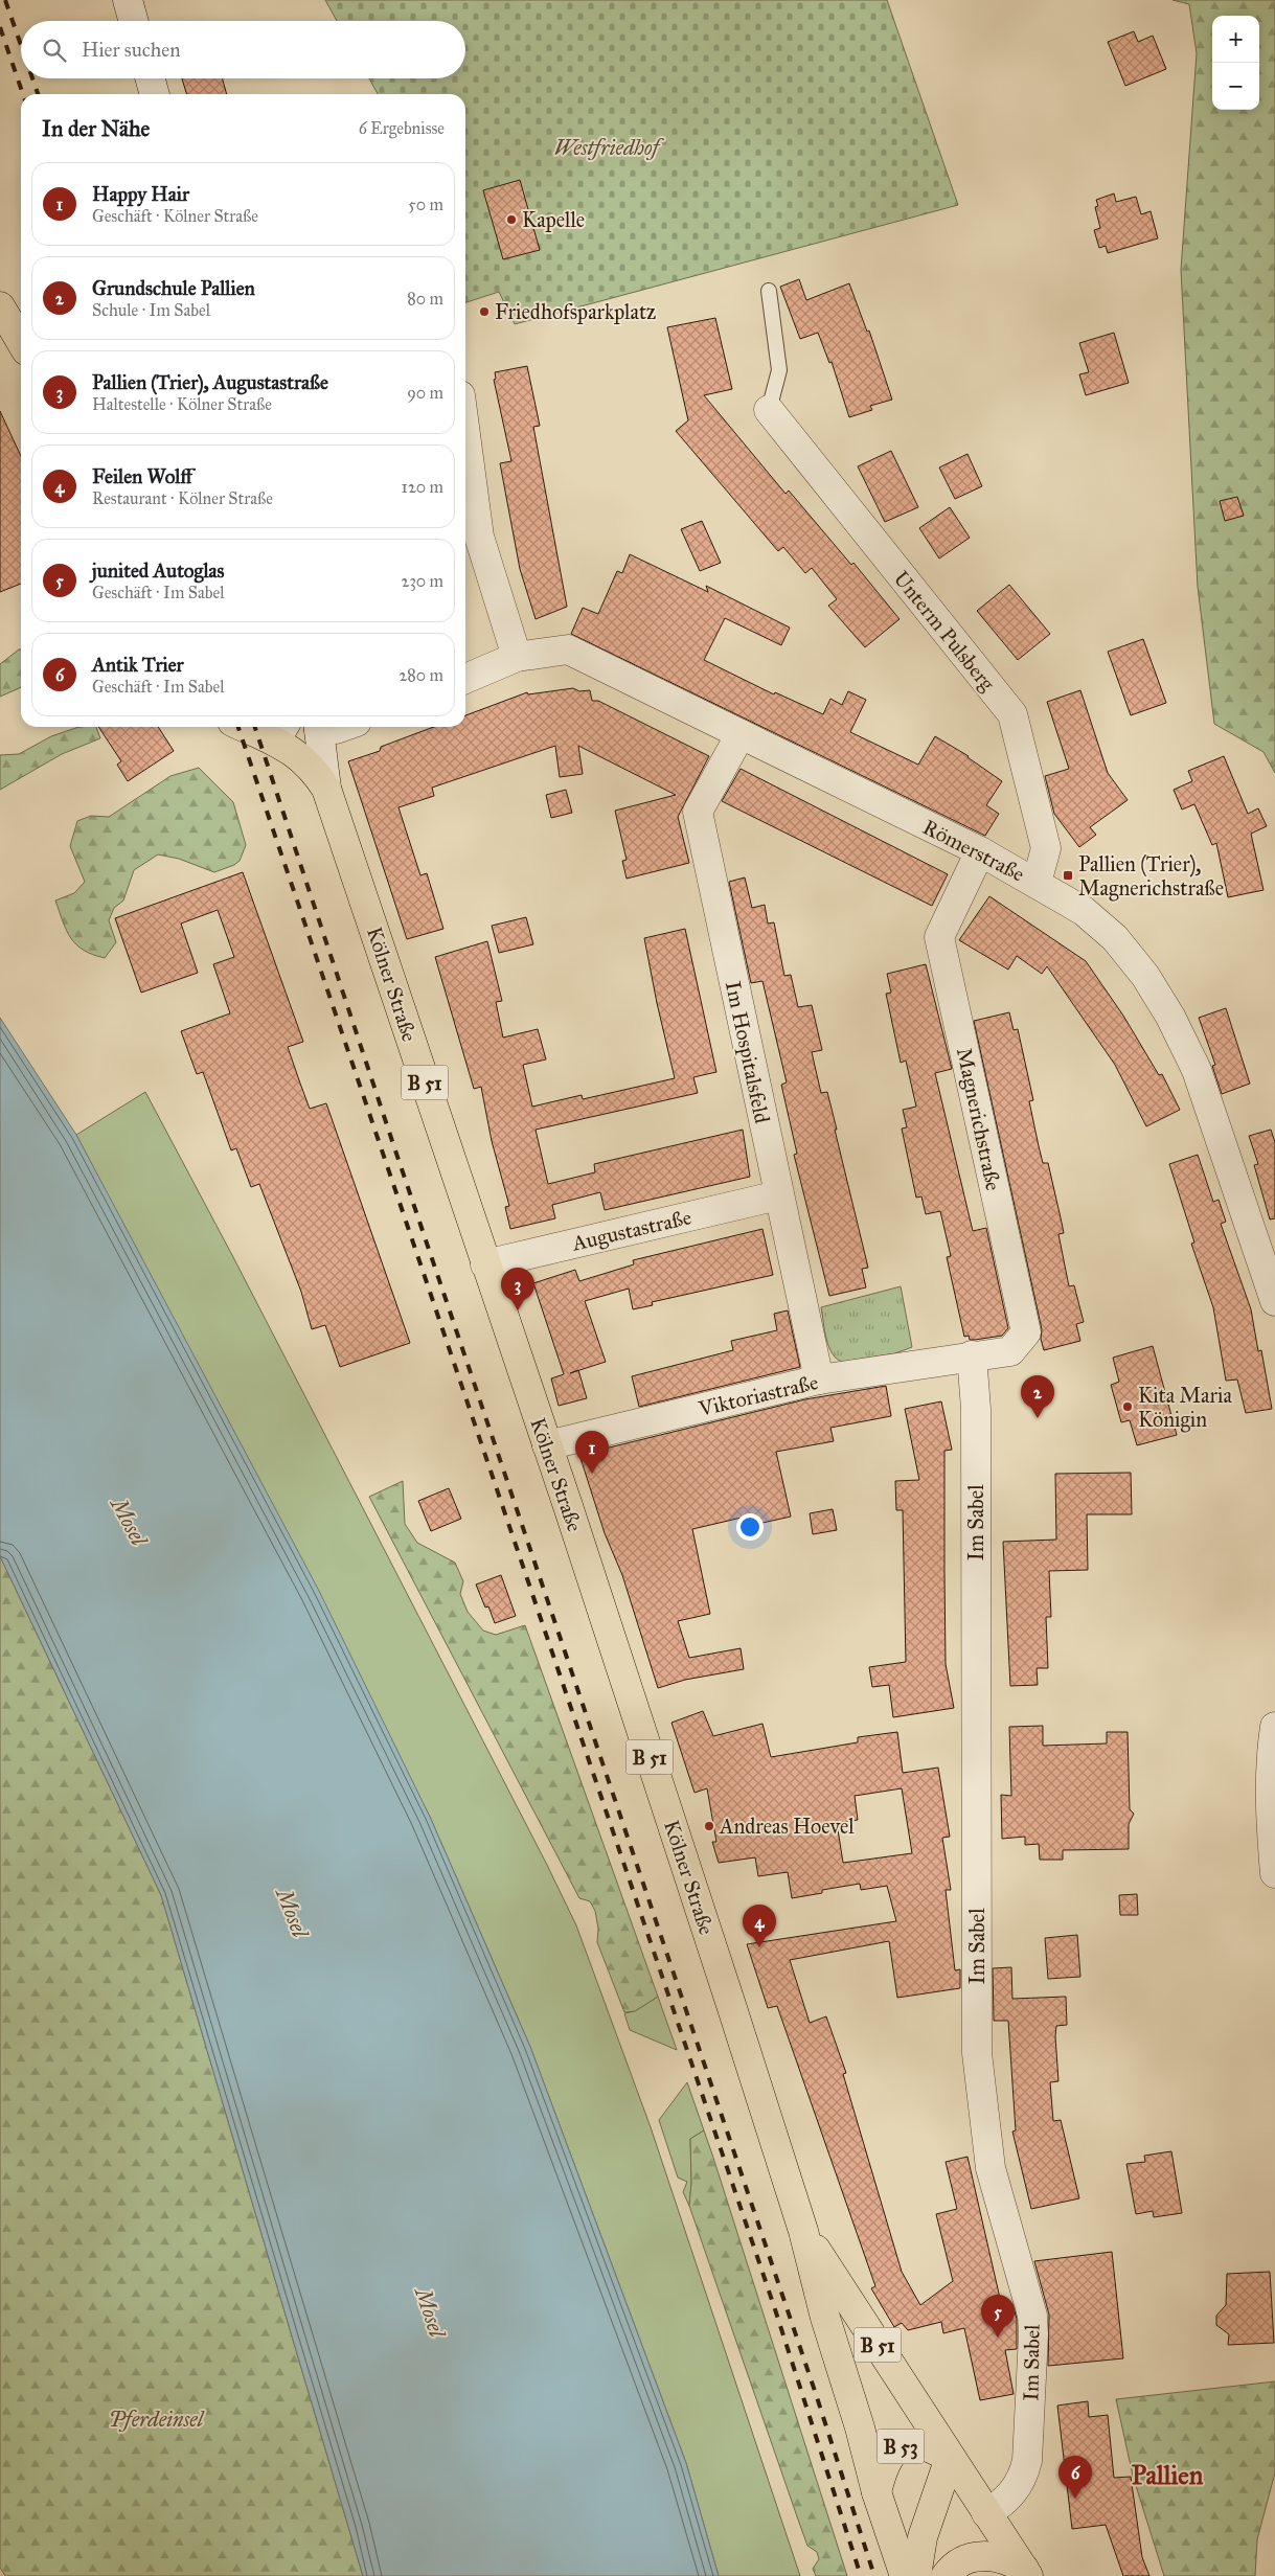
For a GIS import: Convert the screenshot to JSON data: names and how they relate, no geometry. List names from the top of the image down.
{
  "streets": {
    "main road": ["Kölner Straße", "B 51", "B 53"],
    "street": [
      "Unterm Pulsberg",
      "Römerstraße",
      "Im Hospitalsfeld",
      "Magnerichstraße",
      "Augustastraße",
      "Viktoriastraße",
      "Im Sabel"
    ]
  },
  "crossings": [
    ["Unterm Pulsberg", "Römerstraße"],
    ["Römerstraße", "Im Hospitalsfeld"],
    ["Römerstraße", "Magnerichstraße"],
    ["Kölner Straße", "B 51"],
    ["Kölner Straße", "Augustastraße"],
    ["Kölner Straße", "Viktoriastraße"],
    ["Im Hospitalsfeld", "Augustastraße"],
    ["Im Hospitalsfeld", "Viktoriastraße"],
    ["B 51", "Im Sabel"],
    ["B 51", "B 53"],
    ["Magnerichstraße", "Viktoriastraße"],
    ["Magnerichstraße", "Im Sabel"],
    ["Viktoriastraße", "Im Sabel"]
  ],
  "districts": ["Pallien"],
  "water": ["Mosel"],
  "parks": ["Westfriedhof", "Pferdeinsel"],
  "places": {
    "other": [
      "Kapelle",
      "Friedhofsparkplatz",
      "Kita Maria Königin",
      "Andreas Hoevel"
    ],
    "transit": ["Pallien (Trier), Magnerichstraße"]
  },
  "page": {
    "map_buttons": ["+", "−"],
    "search": "Hier suchen",
    "heading": ["In der Nähe", "6 Ergebnisse"],
    "list": [
      {
        "mark": "1",
        "name": "Happy Hair",
        "note": "Geschäft · Kölner Straße",
        "value": "50 m"
      },
      {
        "mark": "2",
        "name": "Grundschule Pallien",
        "note": "Schule · Im Sabel",
        "value": "80 m"
      },
      {
        "mark": "3",
        "name": "Pallien (Trier), Augustastraße",
        "note": "Haltestelle · Kölner Straße",
        "value": "90 m"
      },
      {
        "mark": "4",
        "name": "Feilen Wolff",
        "note": "Restaurant · Kölner Straße",
        "value": "120 m"
      },
      {
        "mark": "5",
        "name": "junited Autoglas",
        "note": "Geschäft · Im Sabel",
        "value": "230 m"
      },
      {
        "mark": "6",
        "name": "Antik Trier",
        "note": "Geschäft · Im Sabel",
        "value": "280 m"
      }
    ],
    "pins": [
      "3",
      "2",
      "1",
      "4",
      "5",
      "6"
    ]
  }
}
